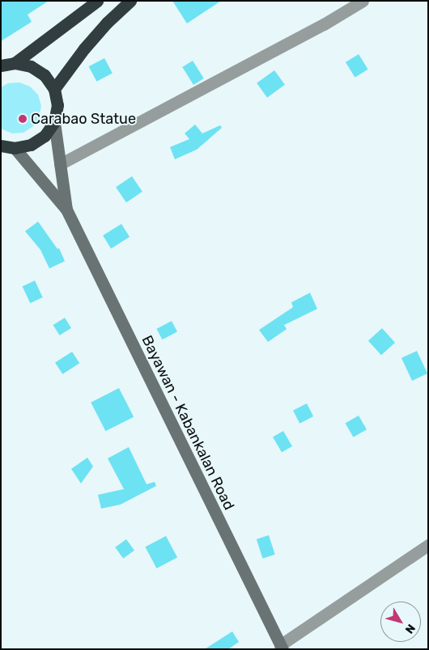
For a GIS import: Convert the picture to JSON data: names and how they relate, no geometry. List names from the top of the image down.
{
  "streets": {
    "main road": ["Bayawan - Kabankalan Road"]
  },
  "places": ["Carabao Statue"],
  "north": "bottom right"
}
